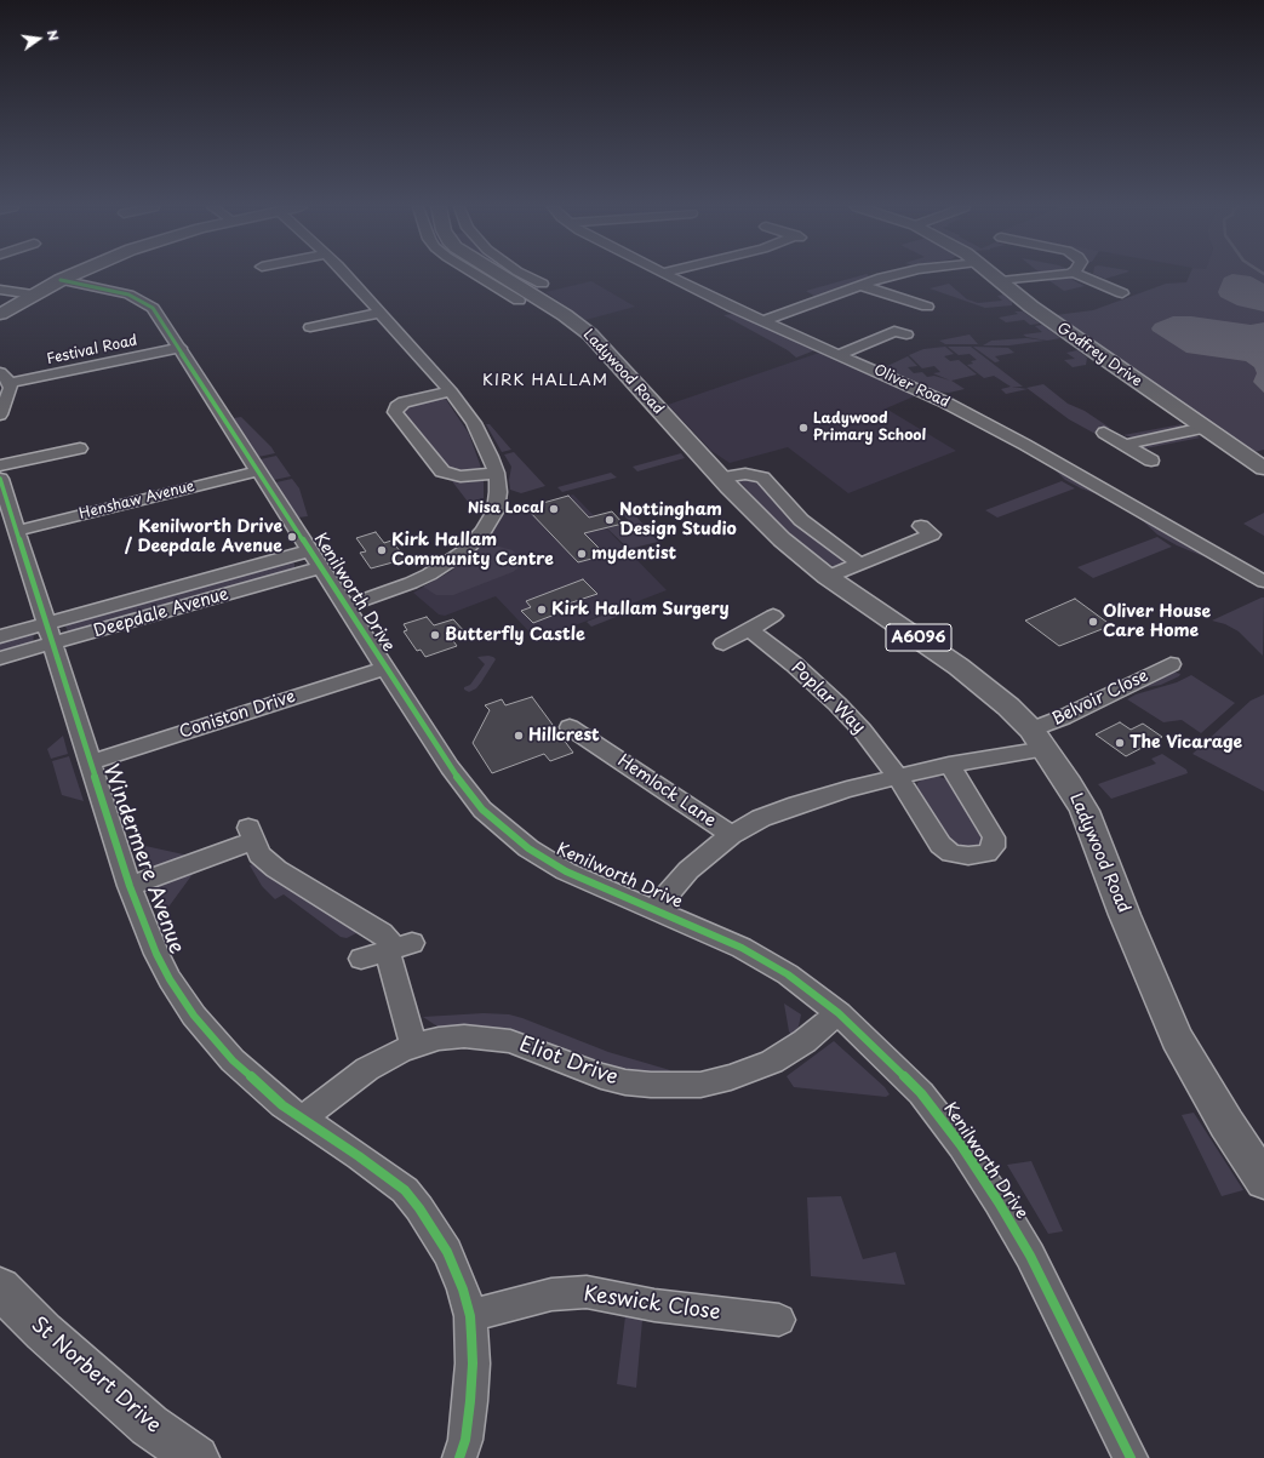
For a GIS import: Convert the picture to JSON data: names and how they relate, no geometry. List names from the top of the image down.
{
  "streets": {
    "main road": [
      "Godfrey Drive",
      "Ladywood Road",
      "A6096",
      "St Norbert Drive"
    ],
    "street": [
      "Festival Road",
      "Oliver Road",
      "Henshaw Avenue",
      "Kenilworth Drive",
      "Deepdale Avenue",
      "Poplar Way",
      "Belvoir Close",
      "Coniston Drive",
      "Hemlock Lane",
      "Windermere Avenue",
      "Eliot Drive",
      "Keswick Close"
    ]
  },
  "crossings": [
    ["Festival Road", "Kenilworth Drive"],
    ["Ladywood Road", "Belvoir Close"],
    ["Henshaw Avenue", "Kenilworth Drive"],
    ["Henshaw Avenue", "Windermere Avenue"],
    ["Kenilworth Drive", "Deepdale Avenue"],
    ["Kenilworth Drive", "Belvoir Close"],
    ["Kenilworth Drive", "Coniston Drive"],
    ["Kenilworth Drive", "Eliot Drive"],
    ["Deepdale Avenue", "Windermere Avenue"],
    ["Poplar Way", "Belvoir Close"],
    ["Belvoir Close", "Hemlock Lane"],
    ["Coniston Drive", "Windermere Avenue"],
    ["Windermere Avenue", "Eliot Drive"],
    ["Windermere Avenue", "Keswick Close"]
  ],
  "districts": ["KIRK HALLAM"],
  "places": [
    "Ladywood Primary School",
    "Nisa Local",
    "Nottingham Design Studio",
    "Kenilworth Drive / Deepdale Avenue",
    "Kirk Hallam Community Centre",
    "mydentist",
    "Kirk Hallam Surgery",
    "Oliver House Care Home",
    "Butterfly Castle",
    "Hillcrest",
    "The Vicarage"
  ],
  "north": "right"
}
